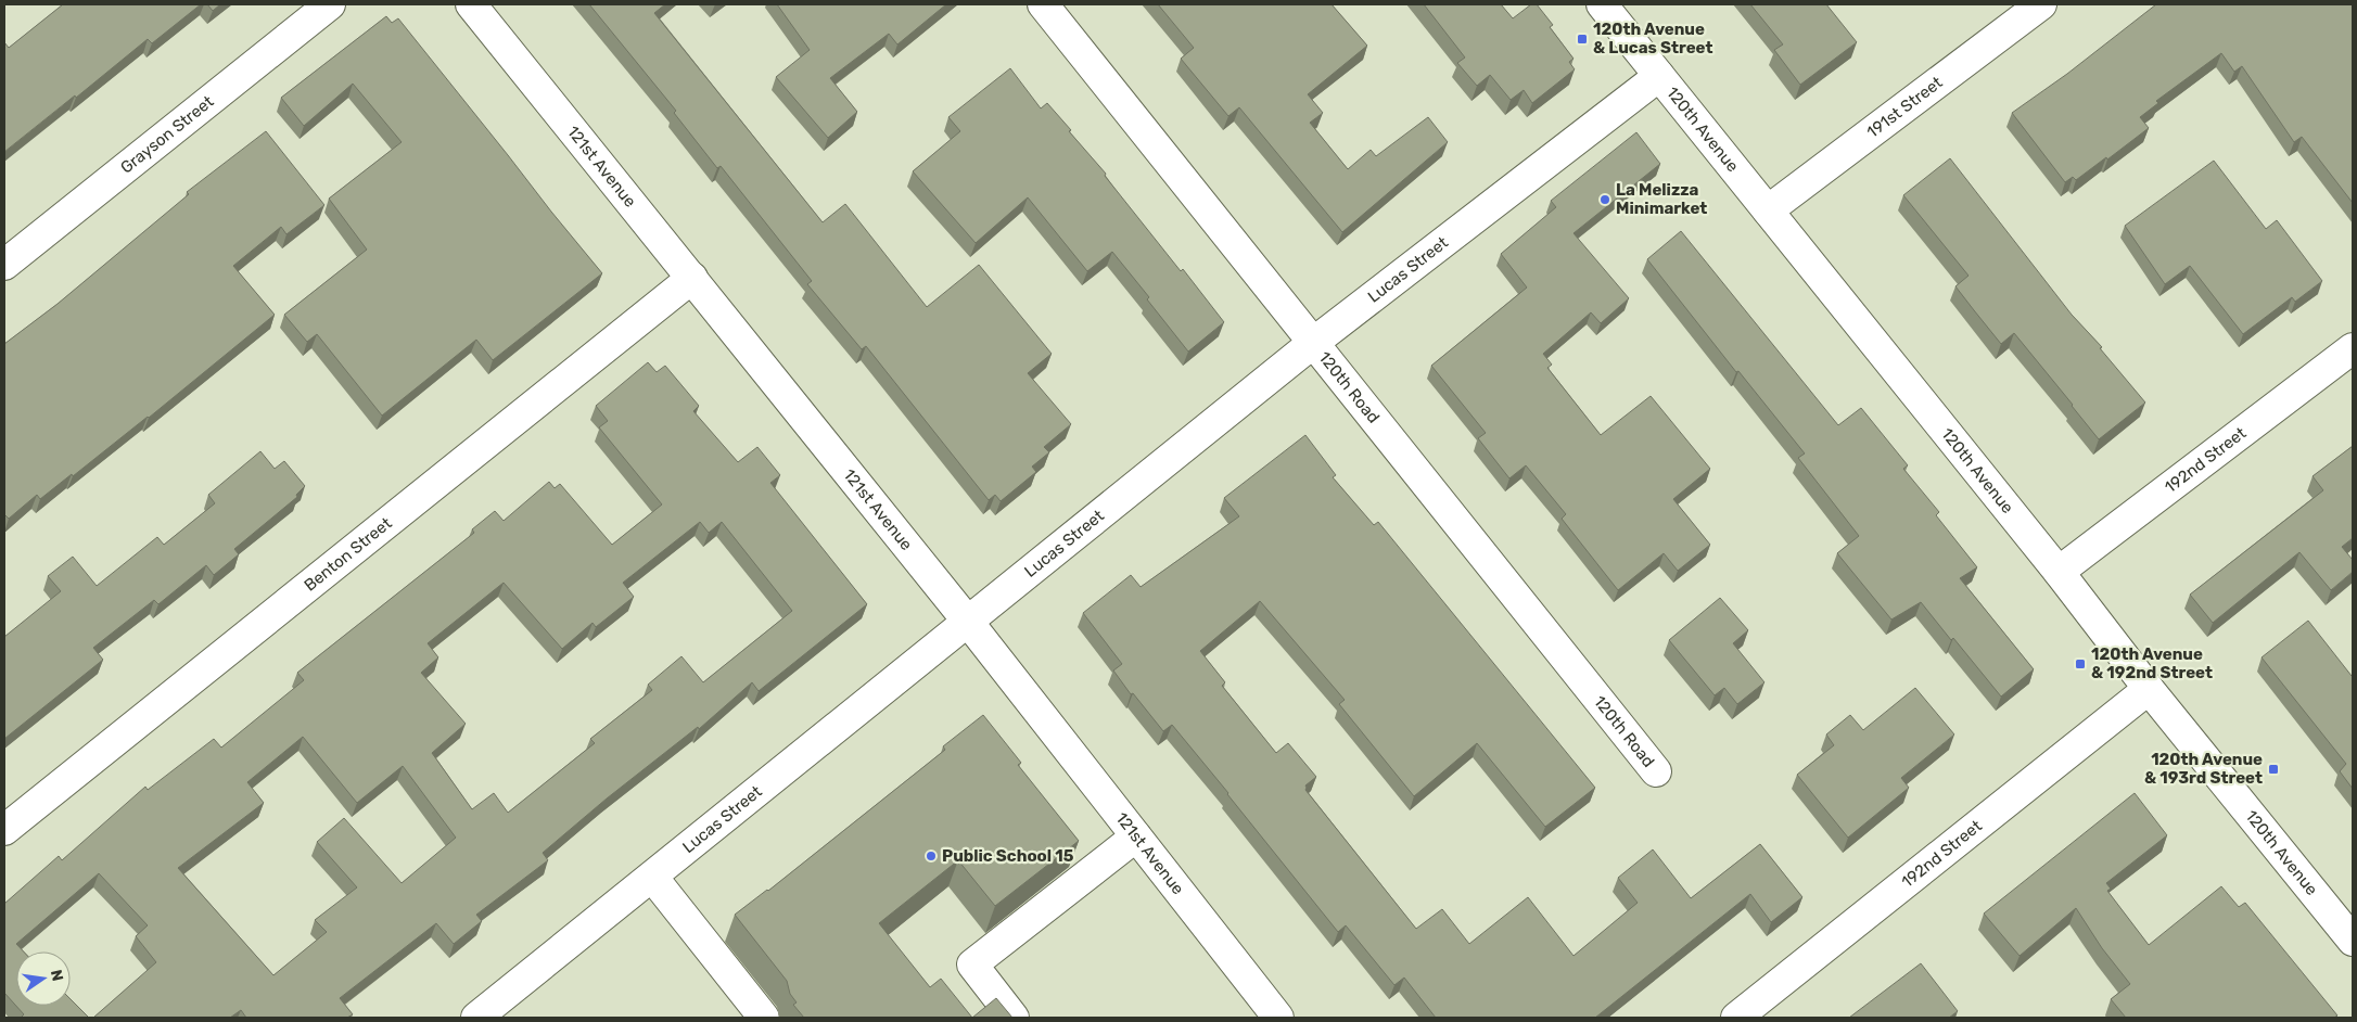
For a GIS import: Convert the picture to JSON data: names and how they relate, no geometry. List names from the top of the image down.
{
  "streets": {
    "street": [
      "191st Street",
      "120th Avenue",
      "Grayson Street",
      "121st Avenue",
      "Lucas Street",
      "120th Road",
      "192nd Street",
      "Benton Street"
    ]
  },
  "crossings": [
    ["191st Street", "120th Avenue"],
    ["120th Avenue", "Lucas Street"],
    ["120th Avenue", "192nd Street"],
    ["121st Avenue", "Lucas Street"],
    ["121st Avenue", "Benton Street"],
    ["Lucas Street", "120th Road"]
  ],
  "places": {
    "transit": ["120th Avenue & Lucas Street", "120th Avenue & 192nd Street", "120th Avenue & 193rd Street"],
    "other": ["La Melizza Minimarket", "Public School 15"]
  },
  "north": "right"
}
